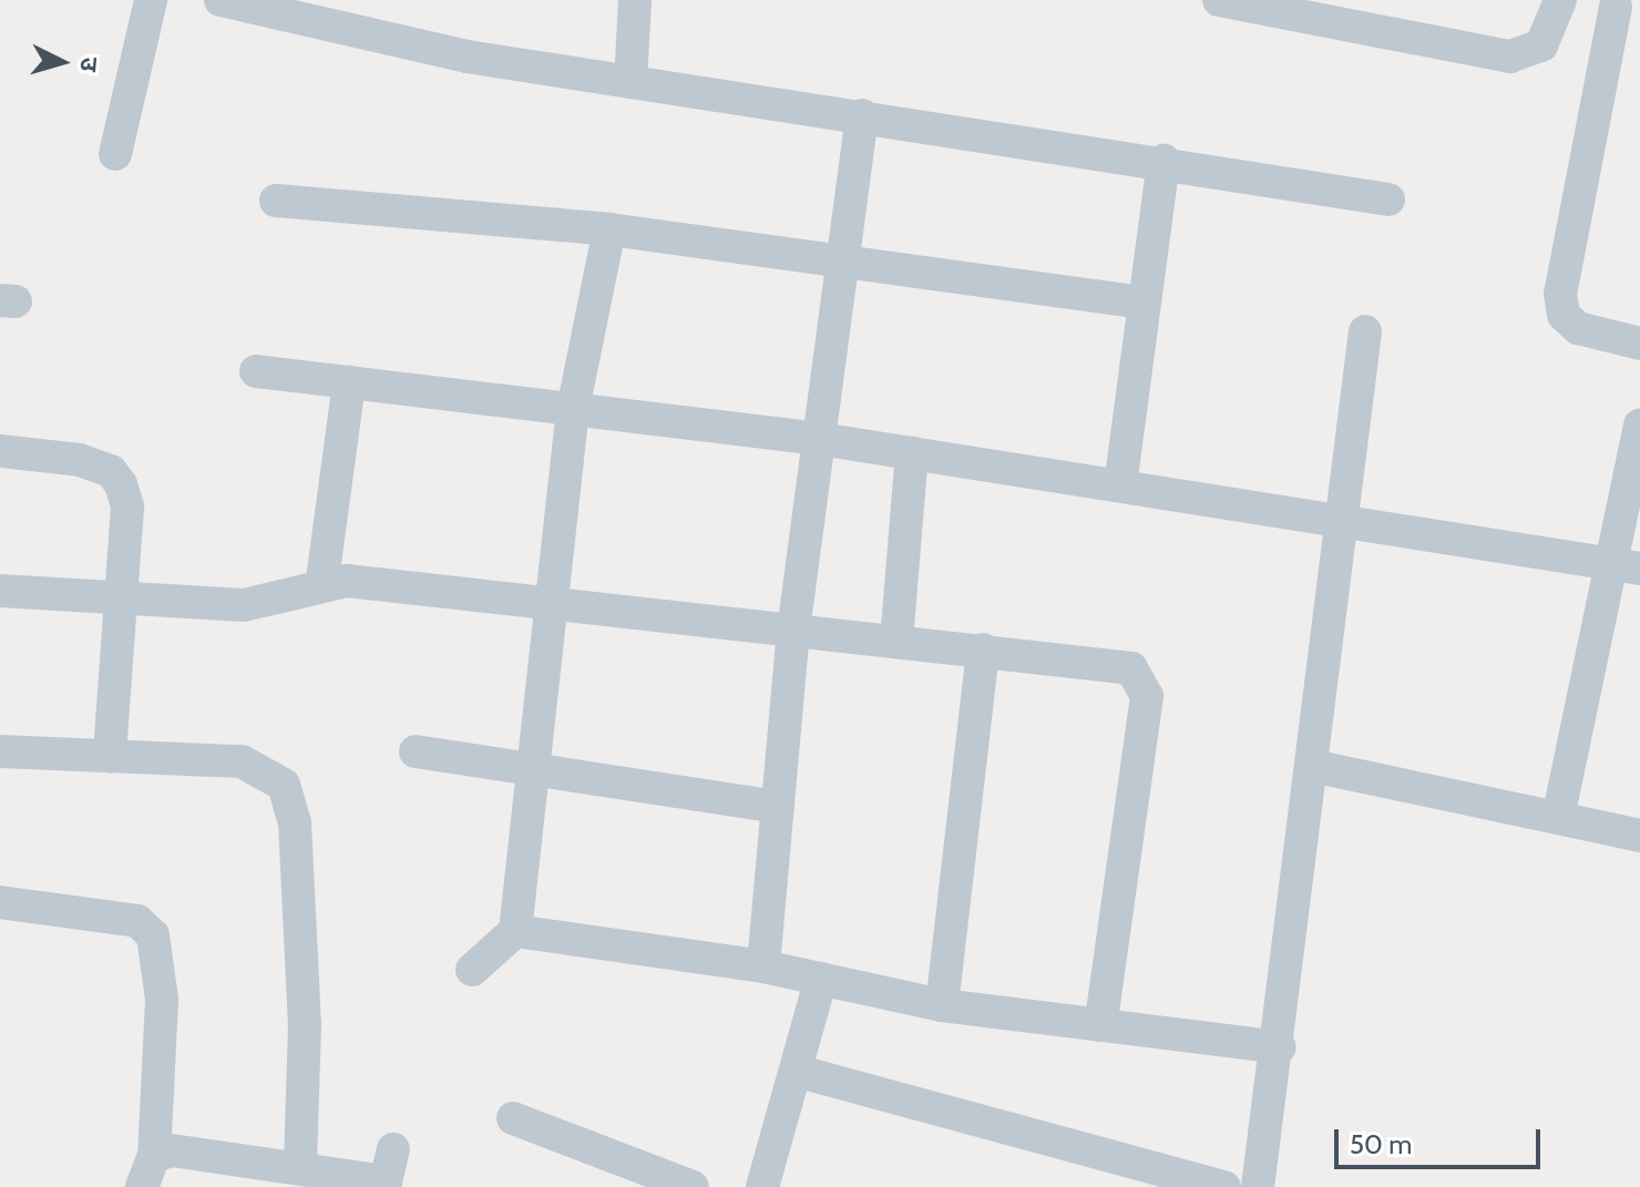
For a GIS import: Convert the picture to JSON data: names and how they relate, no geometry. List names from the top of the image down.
{
  "scale_bar": "50 m",
  "north": "right"
}
